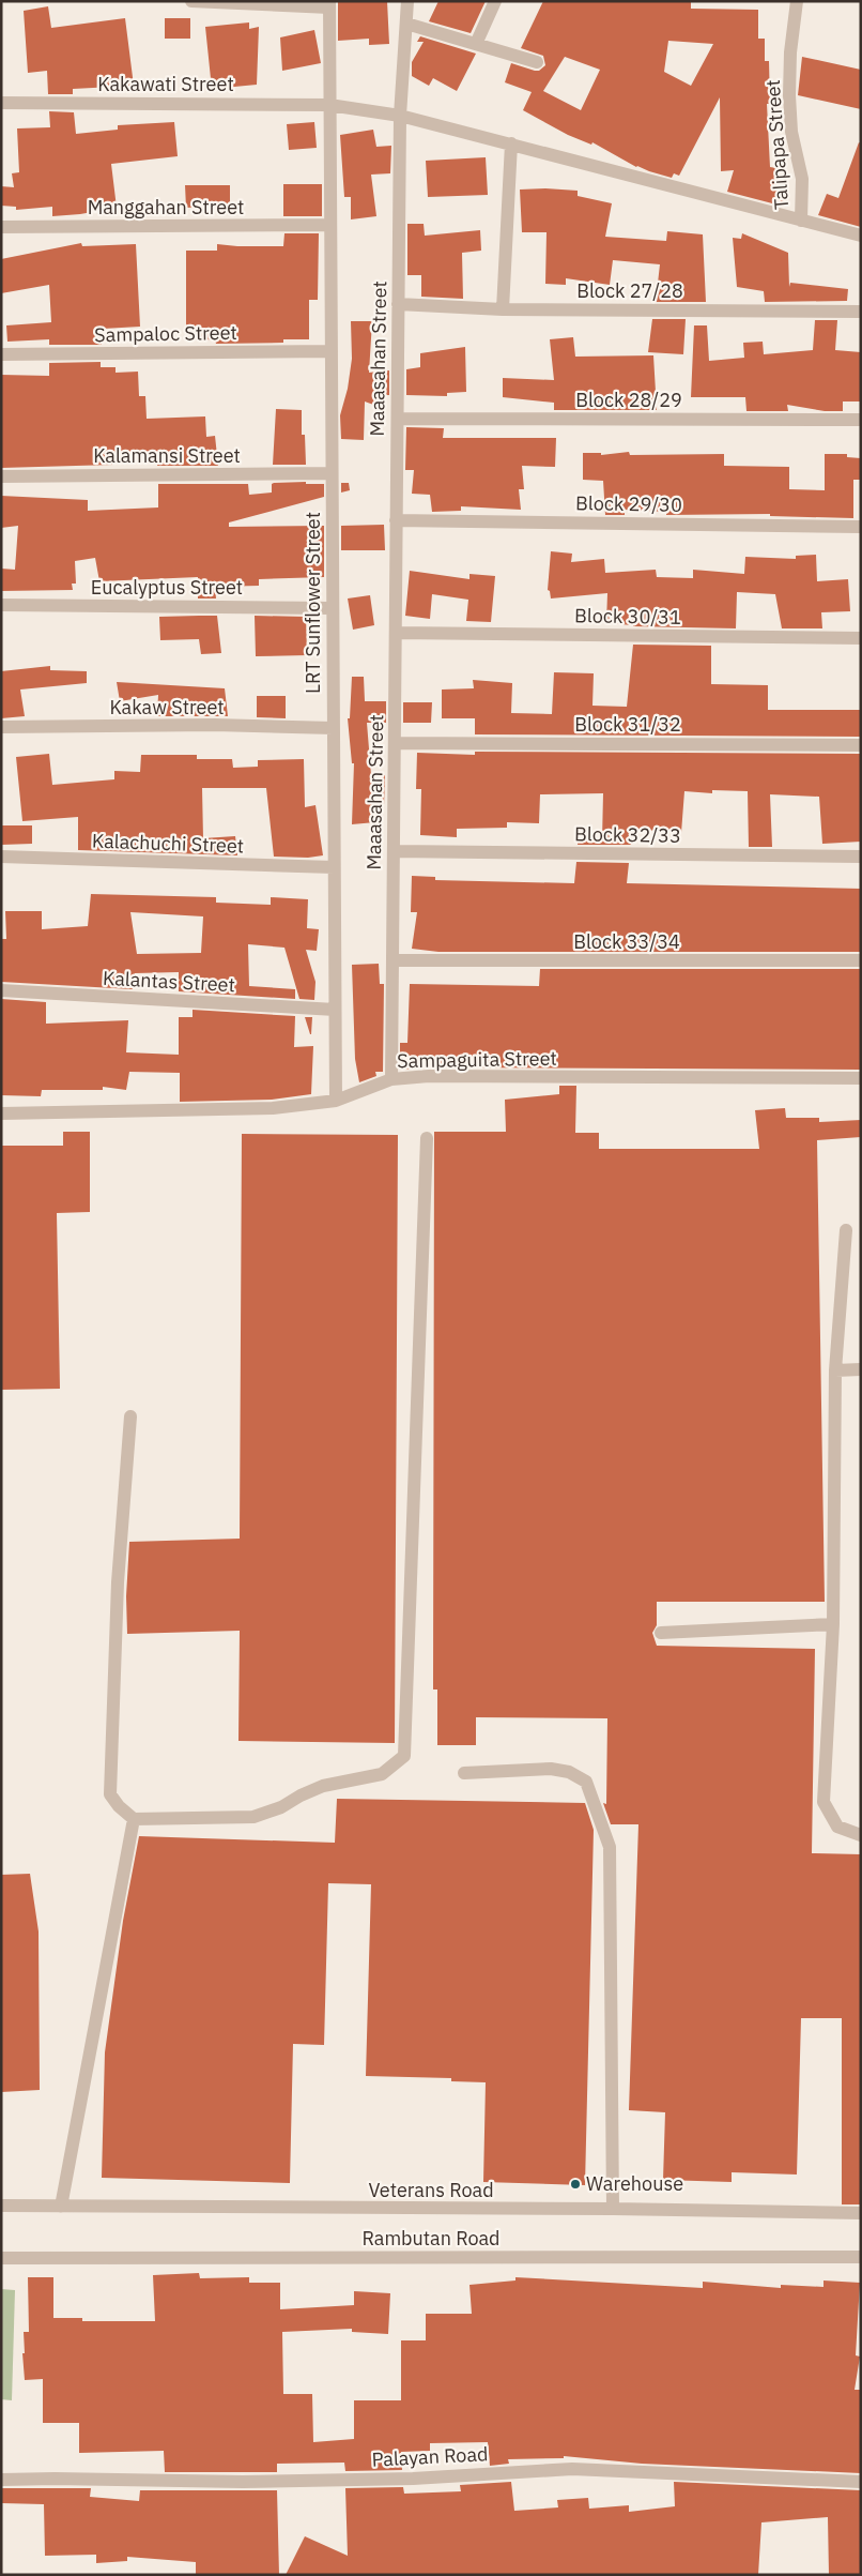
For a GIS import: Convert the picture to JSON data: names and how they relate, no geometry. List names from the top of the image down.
{
  "streets": {
    "street": [
      "Kakawati Street",
      "Talipapa Street",
      "Manggahan Street",
      "Block 27/28",
      "Sampaloc Street",
      "Maaasahan Street",
      "Block 28/29",
      "Kalamansi Street",
      "Block 29/30",
      "Eucalyptus Street",
      "LRT Sunflower Street",
      "Block 30/31",
      "Kakaw Street",
      "Block 31/32",
      "Block 32/33",
      "Kalachuchi Street",
      "Block 33/34",
      "Kalantas Street",
      "Sampaguita Street",
      "Veterans Road",
      "Rambutan Road",
      "Palayan Road"
    ]
  },
  "crossings": [
    ["Kakawati Street", "Maaasahan Street"],
    ["Kakawati Street", "LRT Sunflower Street"],
    ["Manggahan Street", "LRT Sunflower Street"],
    ["Block 27/28", "Maaasahan Street"],
    ["Sampaloc Street", "LRT Sunflower Street"],
    ["Maaasahan Street", "Block 28/29"],
    ["Maaasahan Street", "Block 29/30"],
    ["Maaasahan Street", "Block 30/31"],
    ["Maaasahan Street", "Block 31/32"],
    ["Maaasahan Street", "Block 32/33"],
    ["Maaasahan Street", "Block 33/34"],
    ["Maaasahan Street", "Sampaguita Street"],
    ["Kalamansi Street", "LRT Sunflower Street"],
    ["Eucalyptus Street", "LRT Sunflower Street"],
    ["LRT Sunflower Street", "Kakaw Street"],
    ["LRT Sunflower Street", "Kalachuchi Street"],
    ["LRT Sunflower Street", "Kalantas Street"],
    ["LRT Sunflower Street", "Sampaguita Street"]
  ],
  "places": ["Warehouse"]
}
